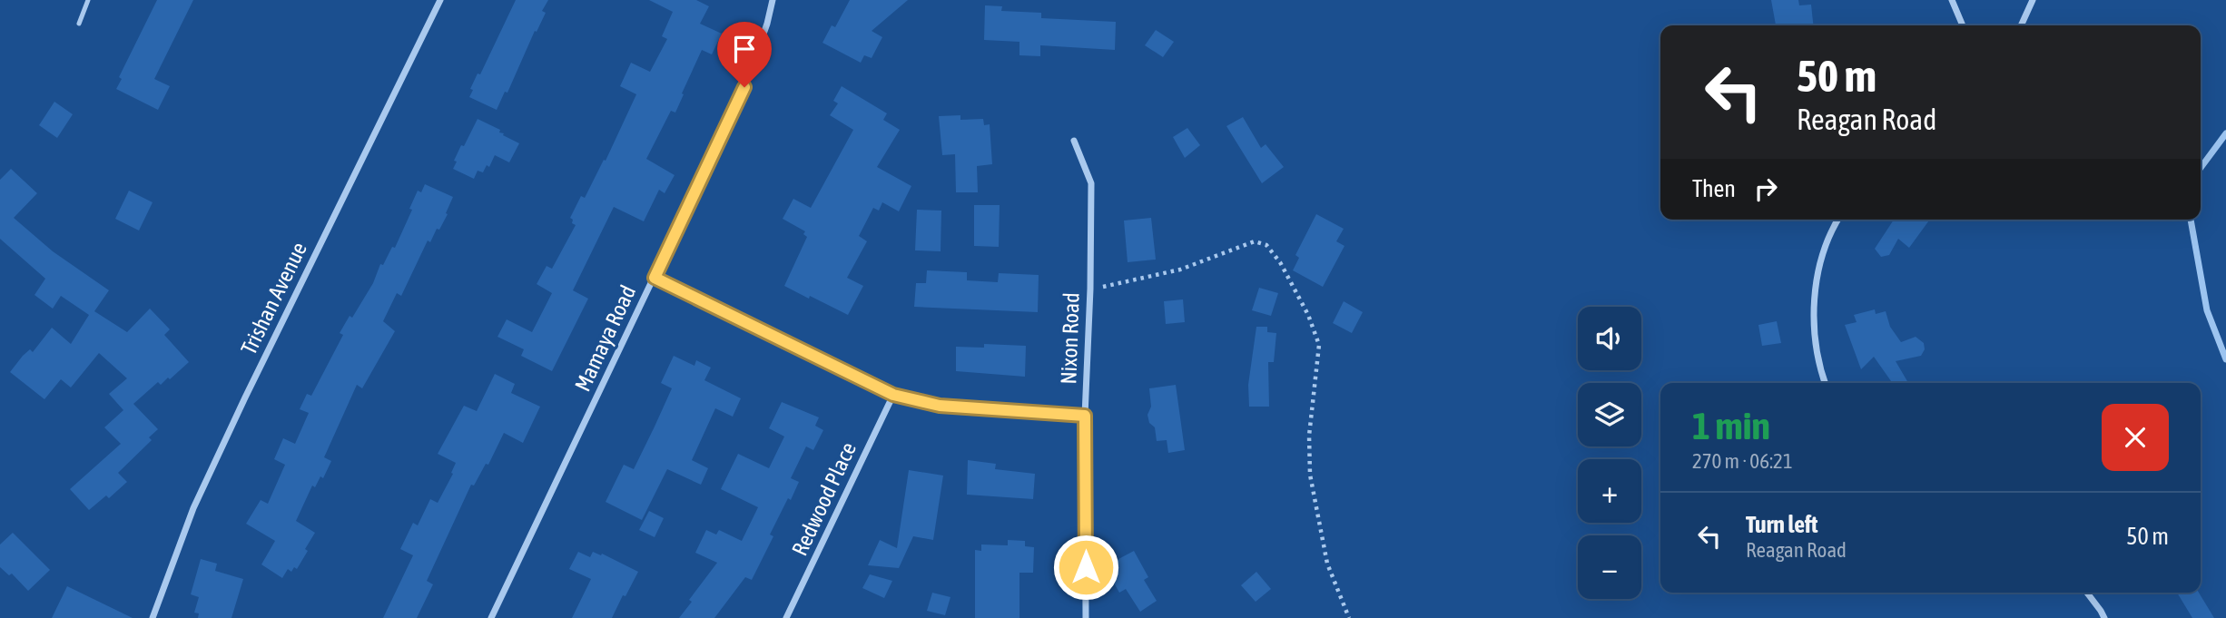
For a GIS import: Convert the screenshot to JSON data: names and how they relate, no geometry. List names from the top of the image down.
{
  "streets": {
    "street": [
      "Trishan Avenue",
      "Mamaya Road",
      "Nixon Road",
      "Redwood Place"
    ]
  },
  "page": {
    "turn": ["50 m", "Reagan Road"],
    "then": "Then",
    "map_buttons": ["+", "−"],
    "heading": ["1 min", "270 m · 06:21"],
    "list": [
      {
        "name": "Turn left",
        "note": "Reagan Road",
        "value": "50 m"
      }
    ]
  }
}
